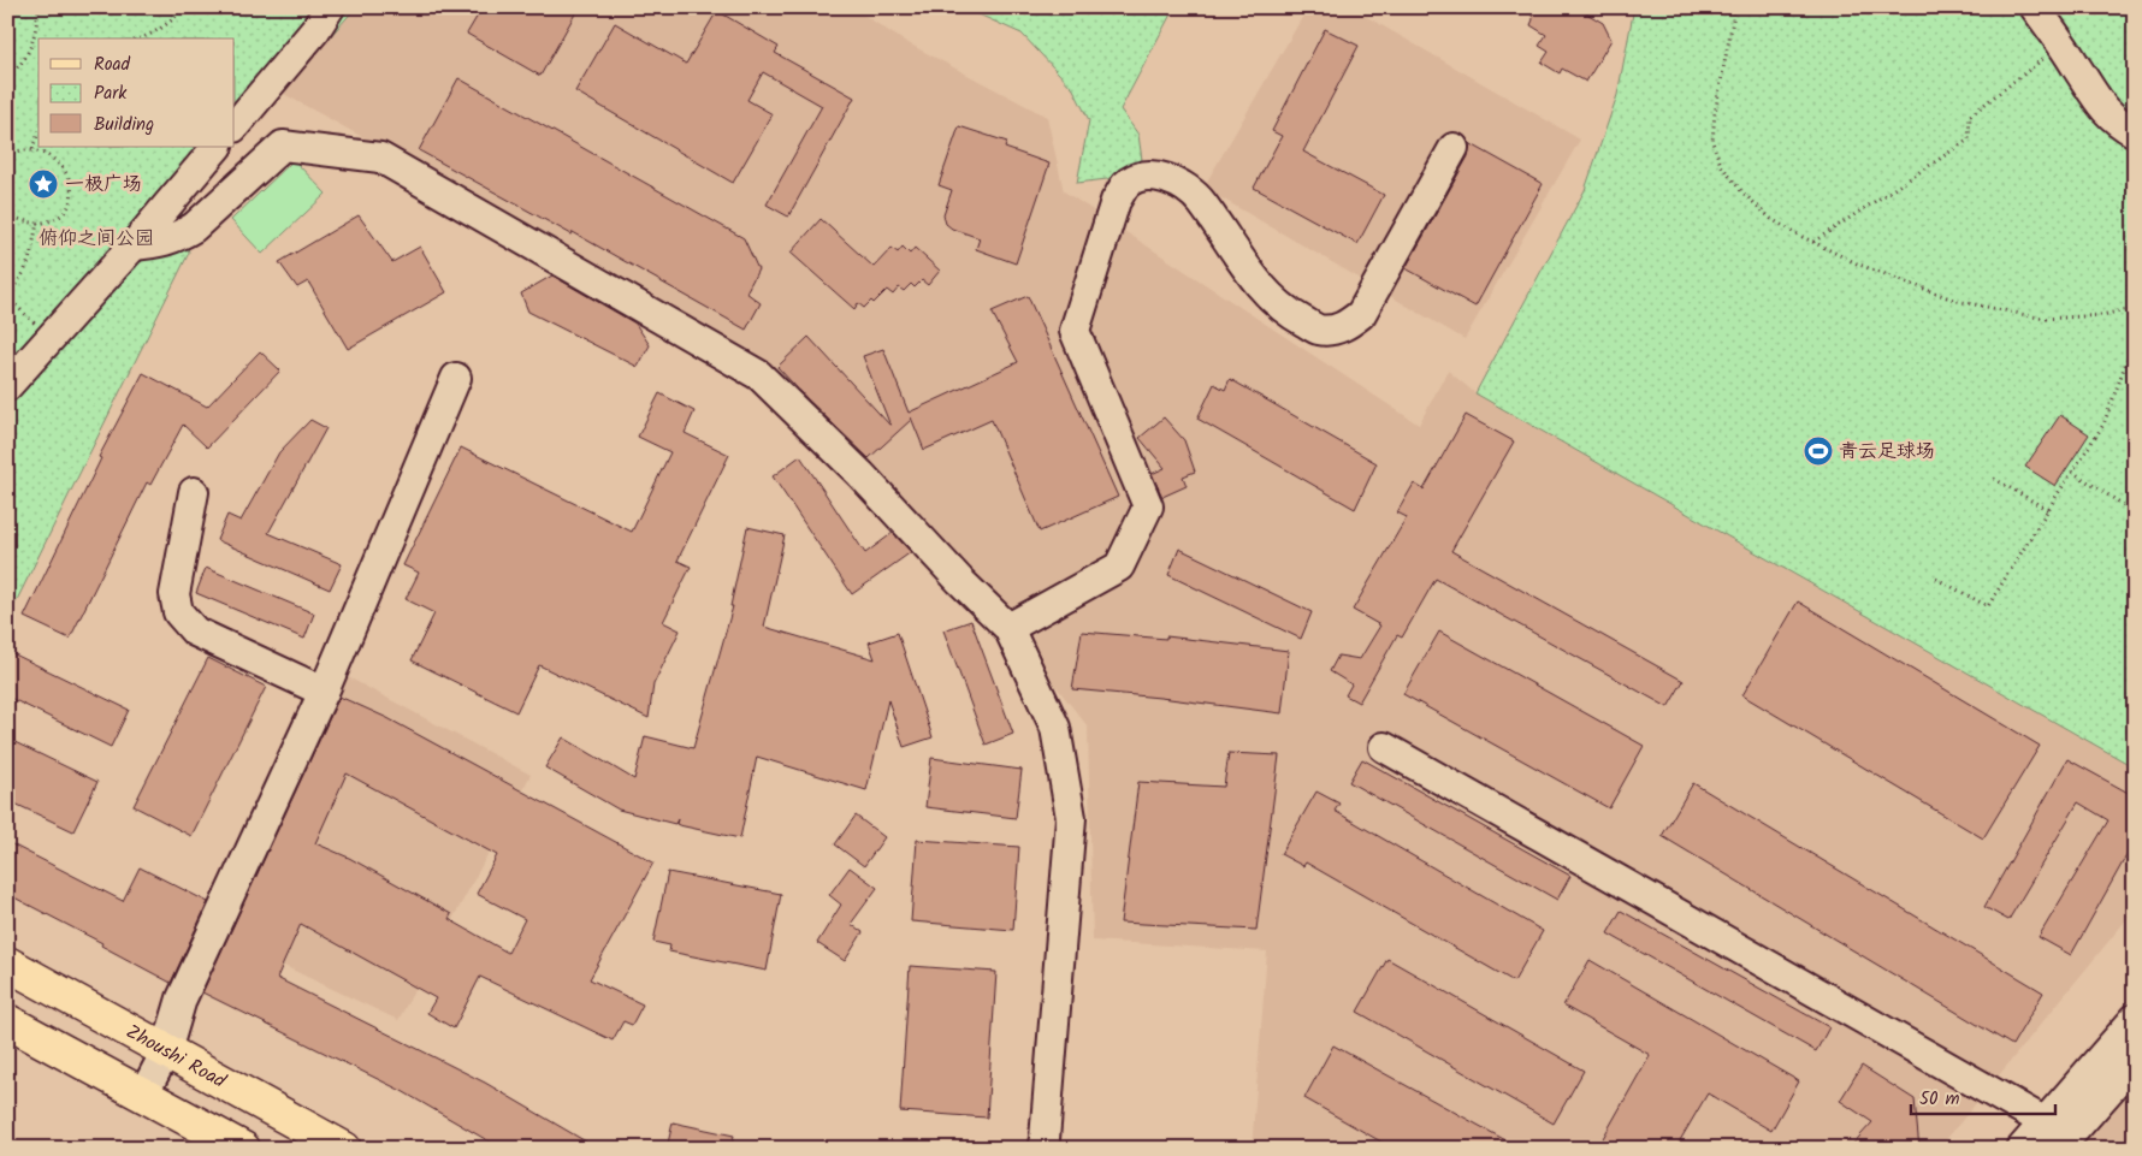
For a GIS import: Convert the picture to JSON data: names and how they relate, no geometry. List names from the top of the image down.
{
  "streets": {
    "main road": ["Zhoushi Road"]
  },
  "parks": ["俯仰之间公园"],
  "places": {
    "place": ["一极广场"],
    "sports": ["青云足球场"]
  },
  "legend": ["Road", "Park", "Building"],
  "scale_bar": "50 m"
}
